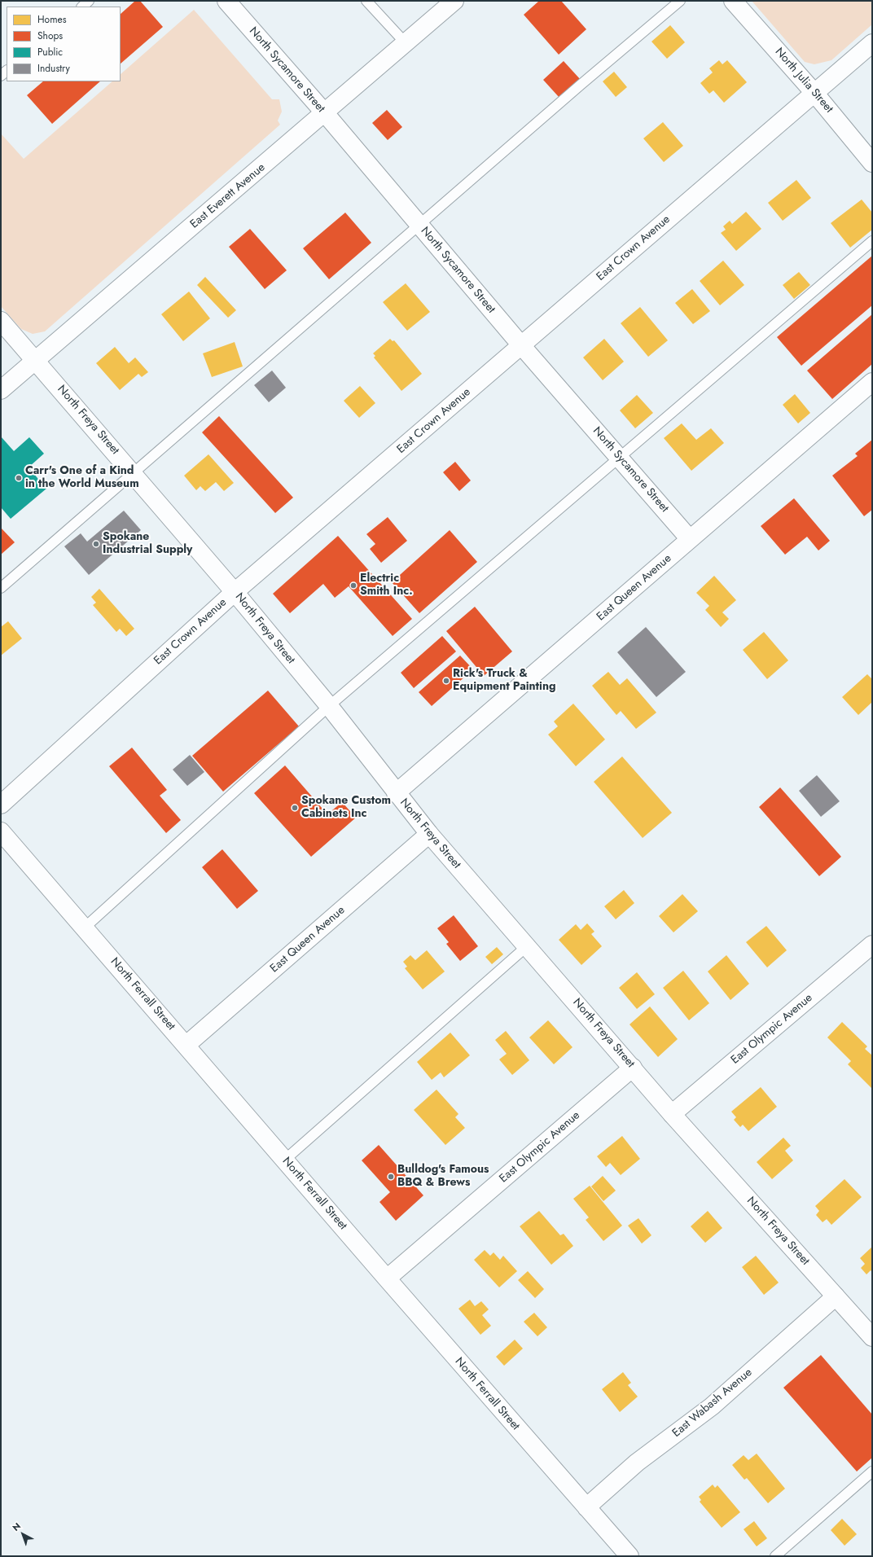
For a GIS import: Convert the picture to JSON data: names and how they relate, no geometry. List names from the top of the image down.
{
  "streets": {
    "street": [
      "North Sycamore Street",
      "North Julia Street",
      "East Everett Avenue",
      "East Crown Avenue",
      "North Freya Street",
      "East Queen Avenue",
      "North Ferrall Street",
      "East Olympic Avenue",
      "East Wabash Avenue"
    ]
  },
  "crossings": [
    ["North Sycamore Street", "East Everett Avenue"],
    ["North Sycamore Street", "East Crown Avenue"],
    ["North Sycamore Street", "East Queen Avenue"],
    ["North Julia Street", "East Crown Avenue"],
    ["East Everett Avenue", "North Freya Street"],
    ["East Crown Avenue", "North Freya Street"],
    ["North Freya Street", "East Queen Avenue"],
    ["North Freya Street", "East Olympic Avenue"],
    ["North Freya Street", "East Wabash Avenue"],
    ["East Queen Avenue", "North Ferrall Street"],
    ["North Ferrall Street", "East Olympic Avenue"],
    ["North Ferrall Street", "East Wabash Avenue"]
  ],
  "places": [
    "Carr's One of a Kind in the World Museum",
    "Spokane Industrial Supply",
    "Electric Smith Inc.",
    "Rick's Truck & Equipment Painting",
    "Spokane Custom Cabinets Inc",
    "Bulldog's Famous BBQ & Brews"
  ],
  "legend": [
    "Homes",
    "Shops",
    "Public",
    "Industry"
  ],
  "north": "top left"
}
